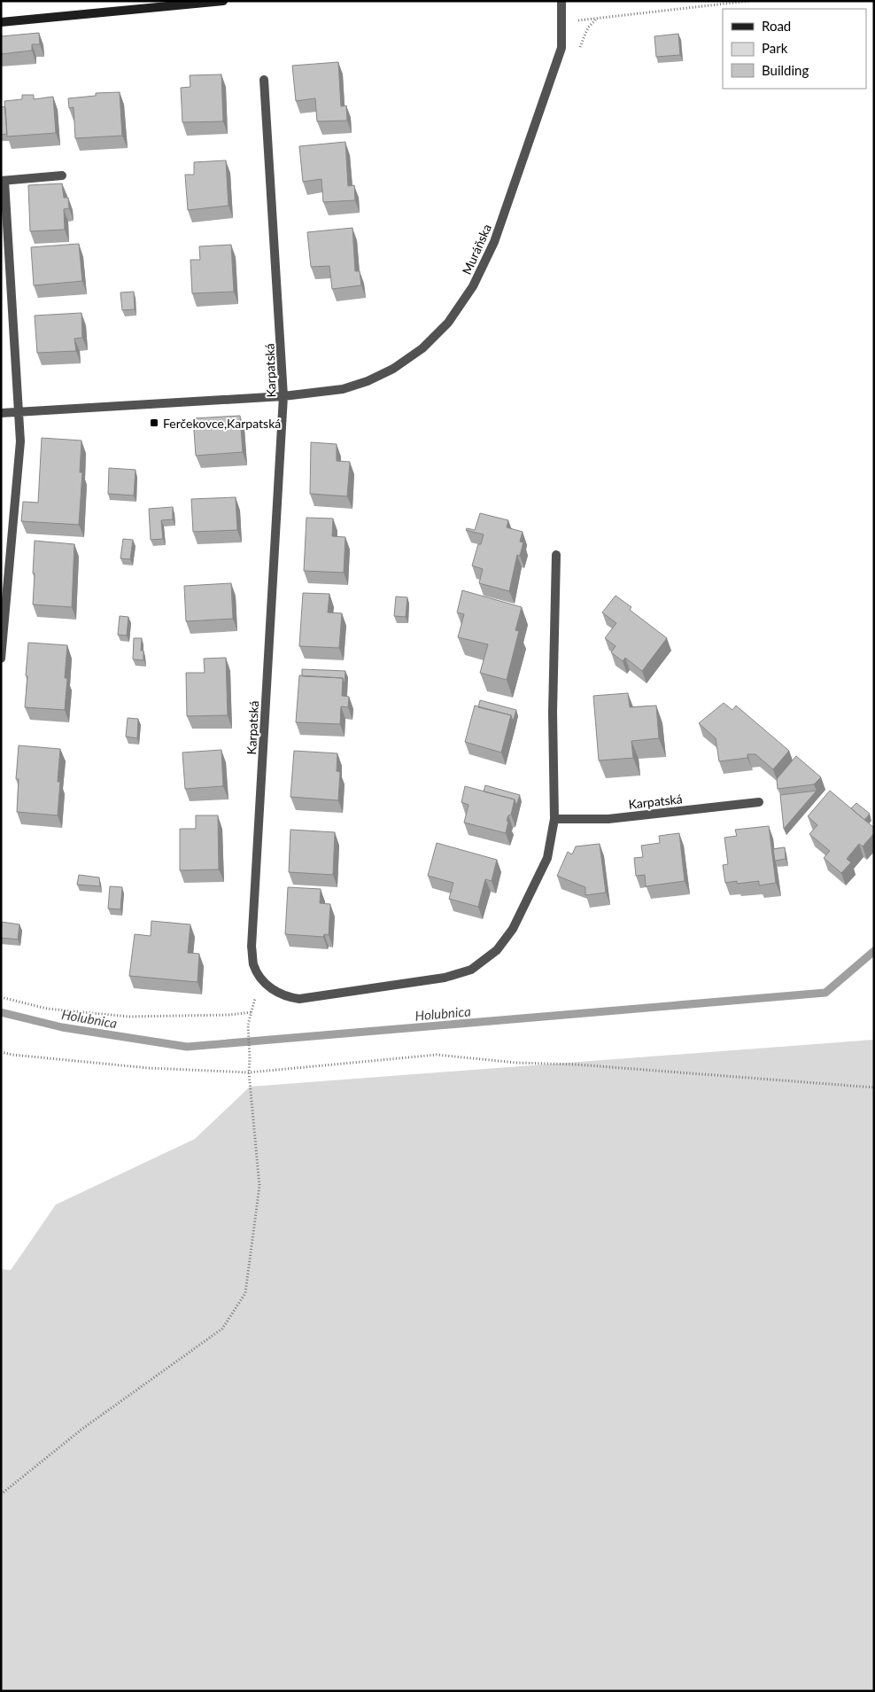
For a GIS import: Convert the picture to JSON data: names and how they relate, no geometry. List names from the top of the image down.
{
  "streets": {
    "street": ["Muráňska", "Karpatská"]
  },
  "crossings": [
    ["Muráňska", "Karpatská"]
  ],
  "water": ["Holubnica"],
  "places": {
    "transit": ["Ferčekovce,Karpatská"]
  },
  "legend": ["Road", "Park", "Building"]
}
